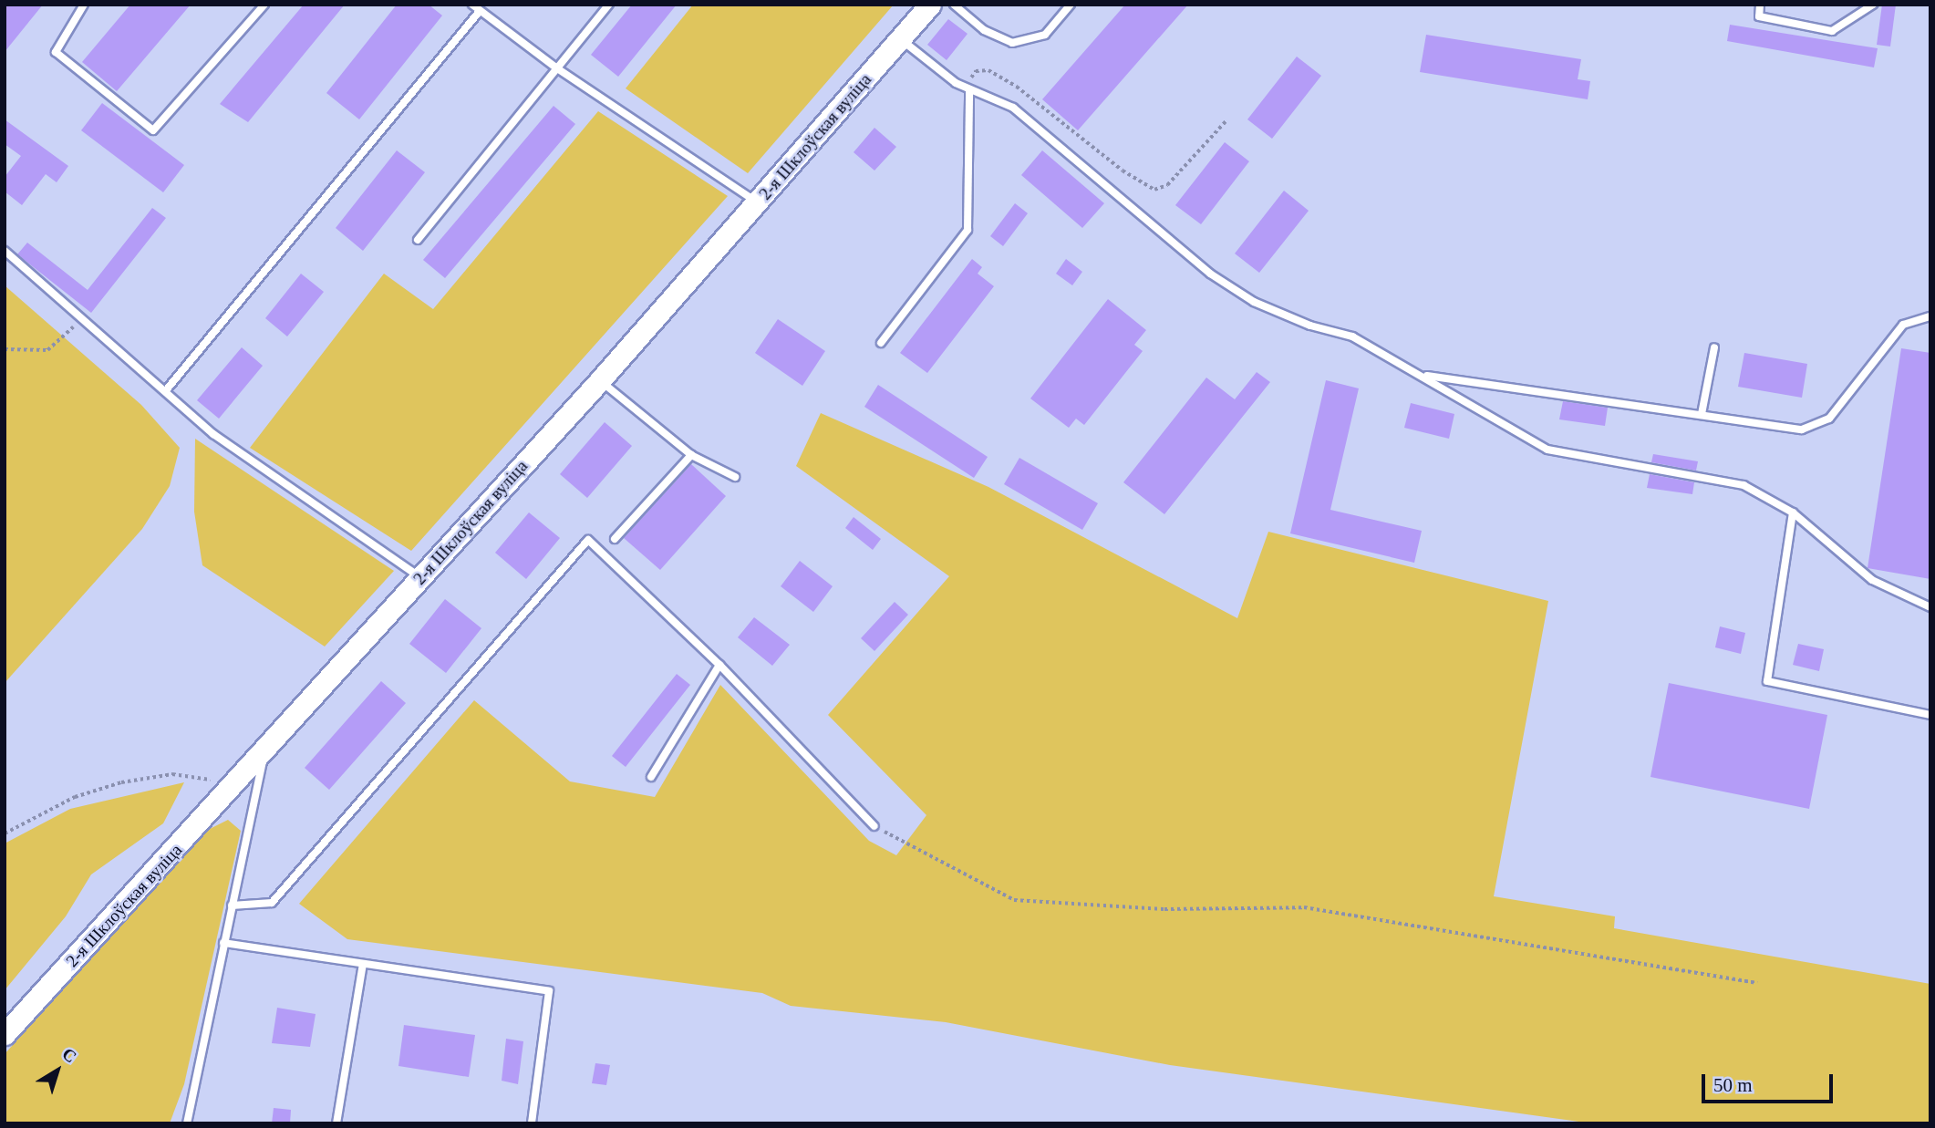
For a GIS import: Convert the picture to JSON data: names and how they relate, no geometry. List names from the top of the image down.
{
  "streets": {
    "street": ["2-я Шклоўская вуліца"]
  },
  "scale_bar": "50 m",
  "north": "top right"
}
